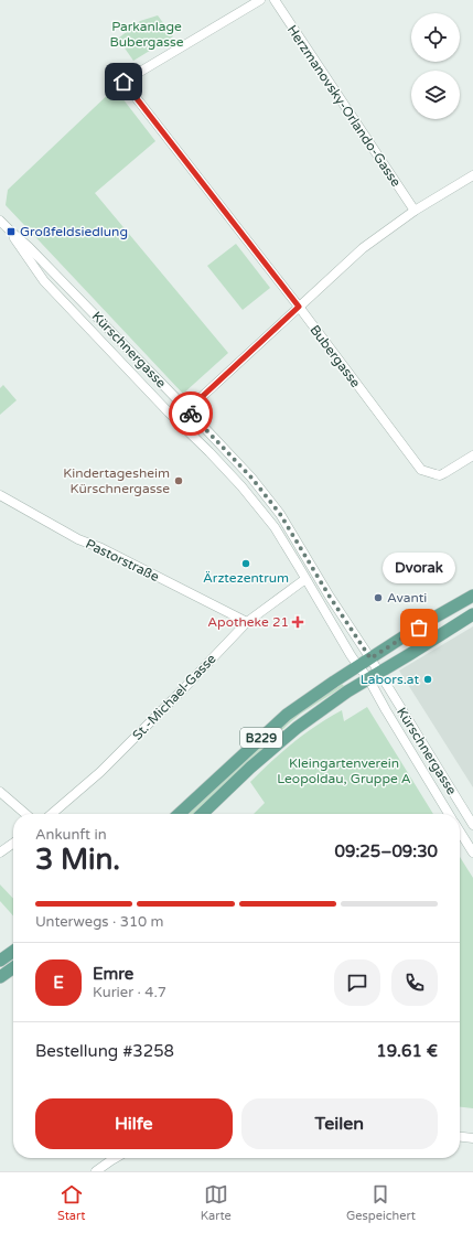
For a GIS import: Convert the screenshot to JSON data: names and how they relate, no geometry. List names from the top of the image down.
{
  "streets": {
    "main road": ["B229"],
    "street": [
      "Herzmanovsky-Orlando-Gasse",
      "Kürschnergasse",
      "Bubergasse",
      "Pastorstraße",
      "St.-Michael-Gasse"
    ]
  },
  "crossings": [
    ["Kürschnergasse", "St.-Michael-Gasse"],
    ["Kürschnergasse", "B229"],
    ["Pastorstraße", "St.-Michael-Gasse"]
  ],
  "parks": ["Parkanlage Bubergasse", "Kleingartenverein Leopoldau, Gruppe A"],
  "places": {
    "transit": ["Großfeldsiedlung"],
    "other": [
      "Kindertagesheim Kürschnergasse",
      "Ärztezentrum",
      "Avanti",
      "Dvorak",
      "Labors.at"
    ],
    "health": ["Apotheke 21"]
  },
  "page": {
    "bubble": "Dvorak",
    "heading": ["3 Min.", "Ankunft in", "09:25–09:30"],
    "panel": [
      "Emre",
      "Kurier · 4.7",
      "Bestellung #3258",
      "19.61 €"
    ],
    "bar": "Unterwegs · 310 m",
    "round": "E",
    "buttons": ["Hilfe", "Teilen"],
    "tabs": ["Start", "Karte", "Gespeichert"]
  }
}
